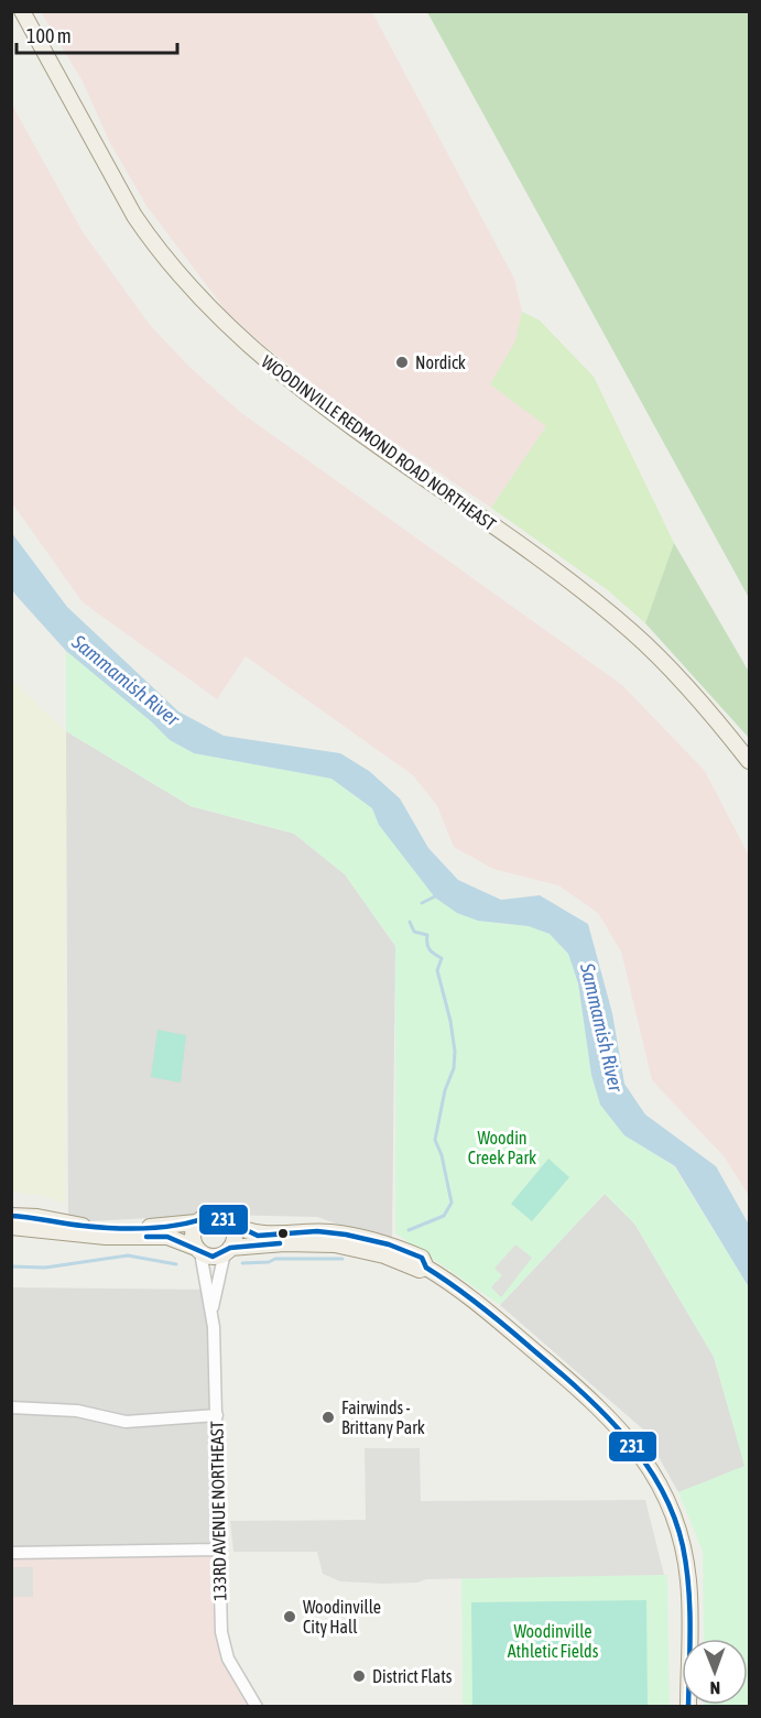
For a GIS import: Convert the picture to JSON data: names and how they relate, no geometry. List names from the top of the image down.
{
  "streets": {
    "main road": ["WOODINVILLE REDMOND ROAD NORTHEAST"],
    "street": ["133RD AVENUE NORTHEAST"]
  },
  "water": ["Sammamish River"],
  "parks": ["Woodin Creek Park", "Woodinville Athletic Fields"],
  "places": [
    "Nordick",
    "Fairwinds - Brittany Park",
    "Woodinville City Hall",
    "District Flats"
  ],
  "lines": ["transit line 231"],
  "scale_bar": "100 m",
  "north": "bottom"
}
